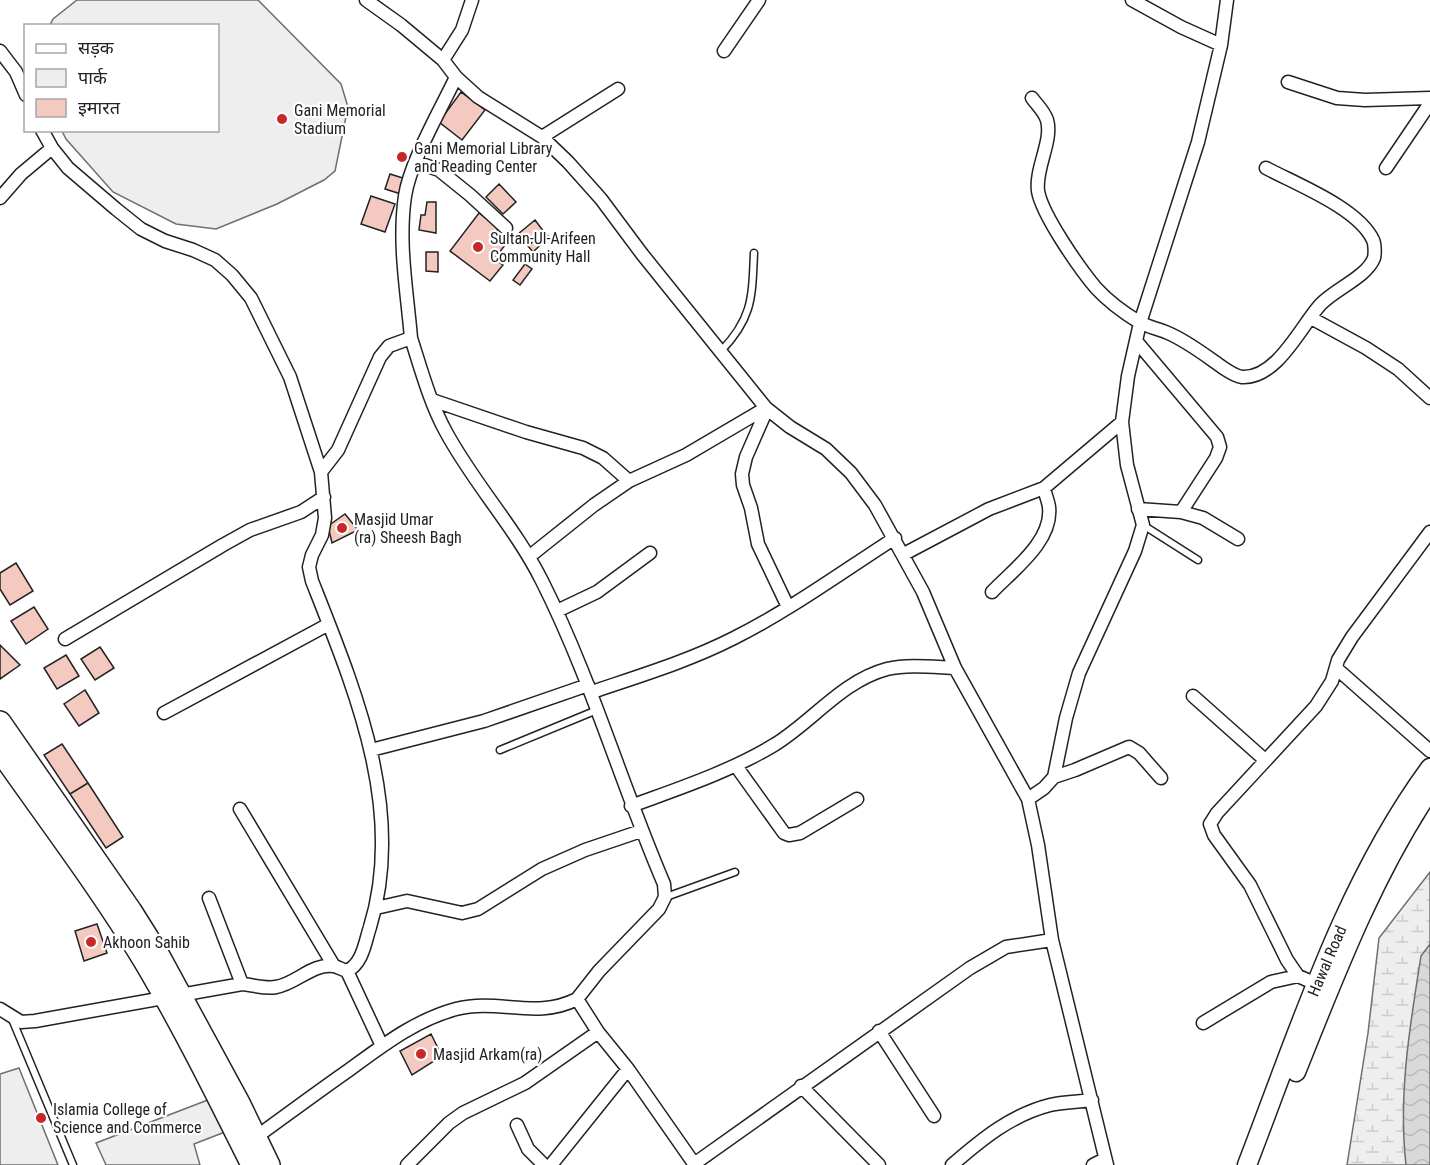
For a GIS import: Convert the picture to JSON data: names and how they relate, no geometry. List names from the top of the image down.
{
  "streets": {
    "main road": ["Hawal Road"]
  },
  "places": [
    "Gani Memorial Stadium",
    "Gani Memorial Library and Reading Center",
    "Sultan-Ul-Arifeen Community Hall",
    "Masjid Umar (ra) Sheesh Bagh",
    "Akhoon Sahib",
    "Masjid Arkam(ra)",
    "Islamia College of Science and Commerce"
  ],
  "legend": ["सड़क", "पार्क", "इमारत"]
}
